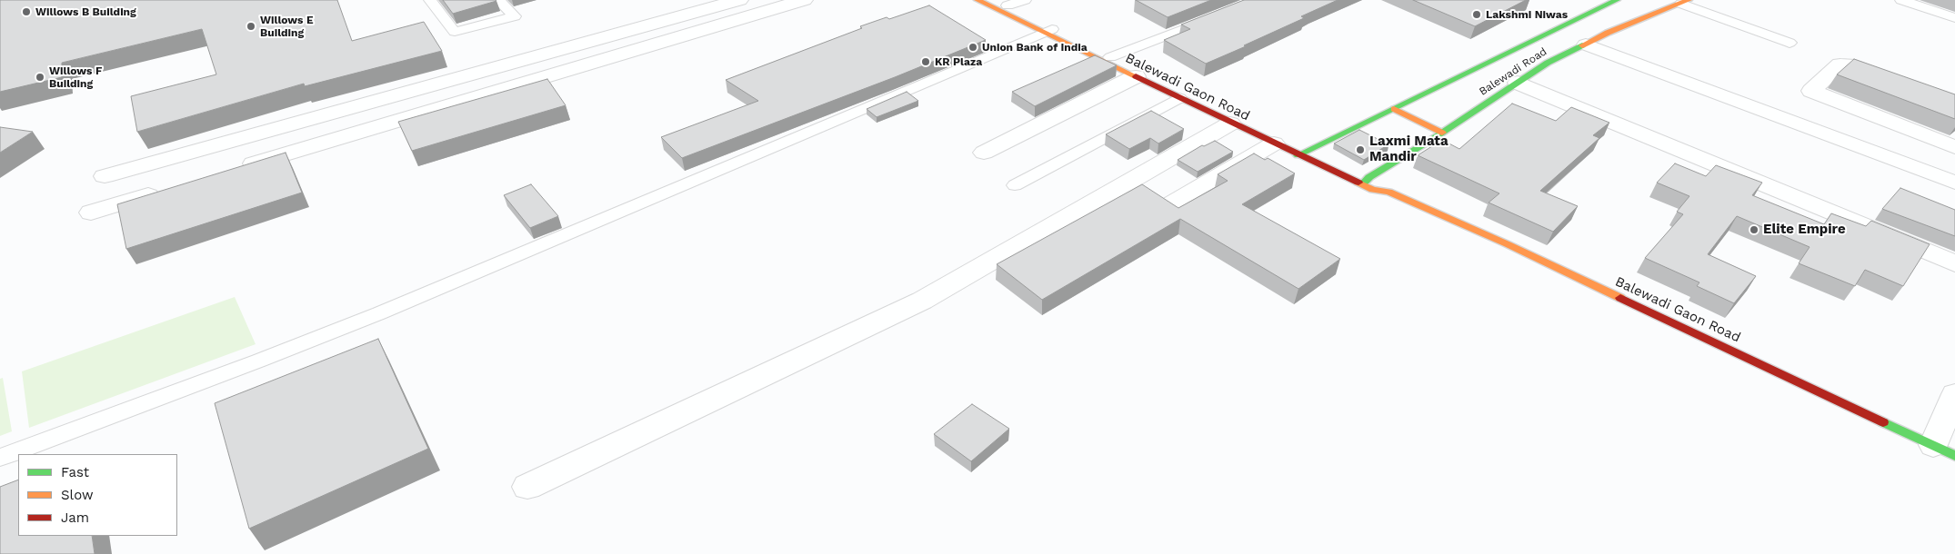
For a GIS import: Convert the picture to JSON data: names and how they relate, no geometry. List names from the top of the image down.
{
  "streets": {
    "main road": ["Balewadi Road", "Balewadi Gaon Road"]
  },
  "crossings": [
    ["Balewadi Road", "Balewadi Gaon Road"]
  ],
  "places": [
    "Willows B Building",
    "Lakshmi Niwas",
    "Willows E Building",
    "Union Bank of India",
    "KR Plaza",
    "Willows F Building",
    "Laxmi Mata Mandir",
    "Elite Empire"
  ],
  "legend": ["Fast", "Slow", "Jam"]
}
